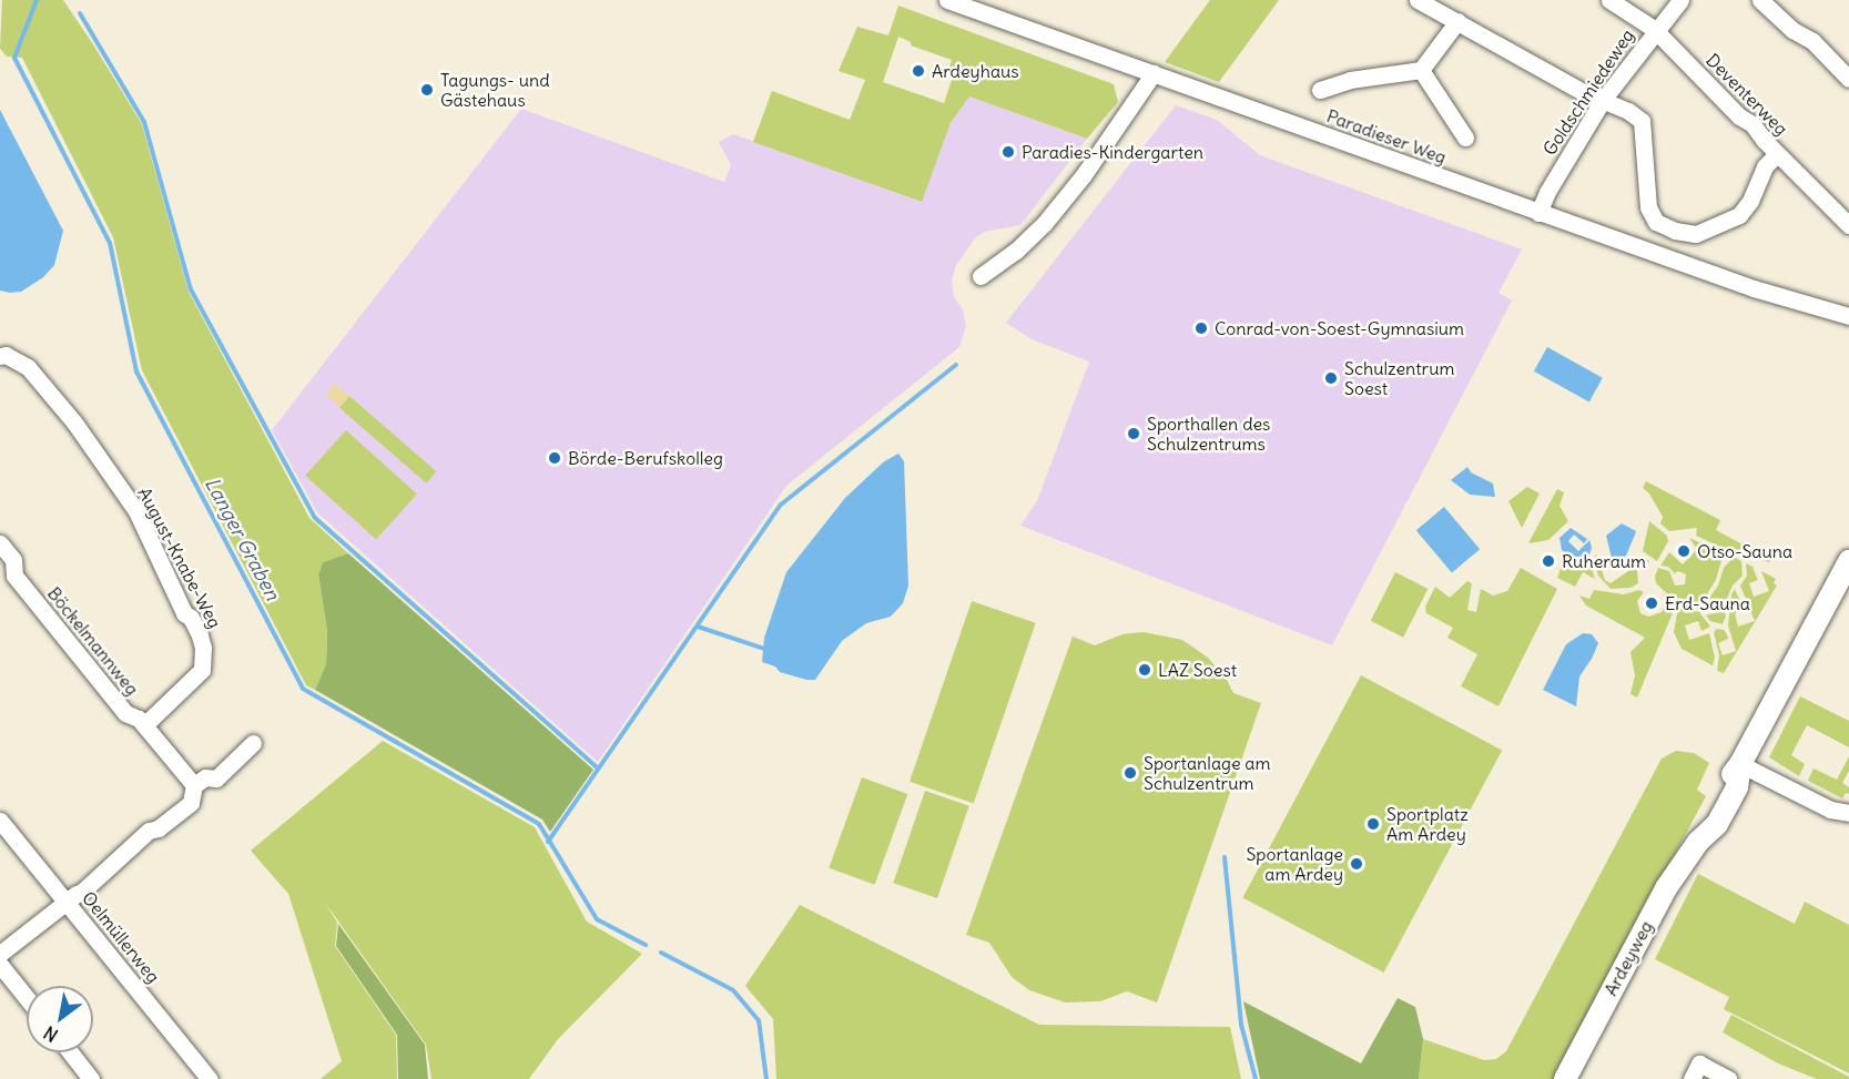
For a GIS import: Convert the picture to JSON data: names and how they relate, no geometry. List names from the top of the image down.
{
  "streets": {
    "main road": ["Ardeyweg"],
    "street": [
      "Goldschmiedeweg",
      "Deventerweg",
      "Paradieser Weg",
      "August-Knabe-Weg",
      "Böckelmannweg",
      "Oelmüllerweg"
    ]
  },
  "crossings": [
    ["Goldschmiedeweg", "Deventerweg"],
    ["Goldschmiedeweg", "Paradieser Weg"],
    ["August-Knabe-Weg", "Böckelmannweg"]
  ],
  "water": ["Langer Graben"],
  "places": [
    "Ardeyhaus",
    "Tagungs- und Gästehaus",
    "Paradies-Kindergarten",
    "Conrad-von-Soest-Gymnasium",
    "Schulzentrum Soest",
    "Sporthallen des Schulzentrums",
    "Börde-Berufskolleg",
    "Otso-Sauna",
    "Ruheraum",
    "Erd-Sauna",
    "LAZ Soest",
    "Sportanlage am Schulzentrum",
    "Sportplatz Am Ardey",
    "Sportanlage am Ardey"
  ],
  "north": "bottom left"
}
